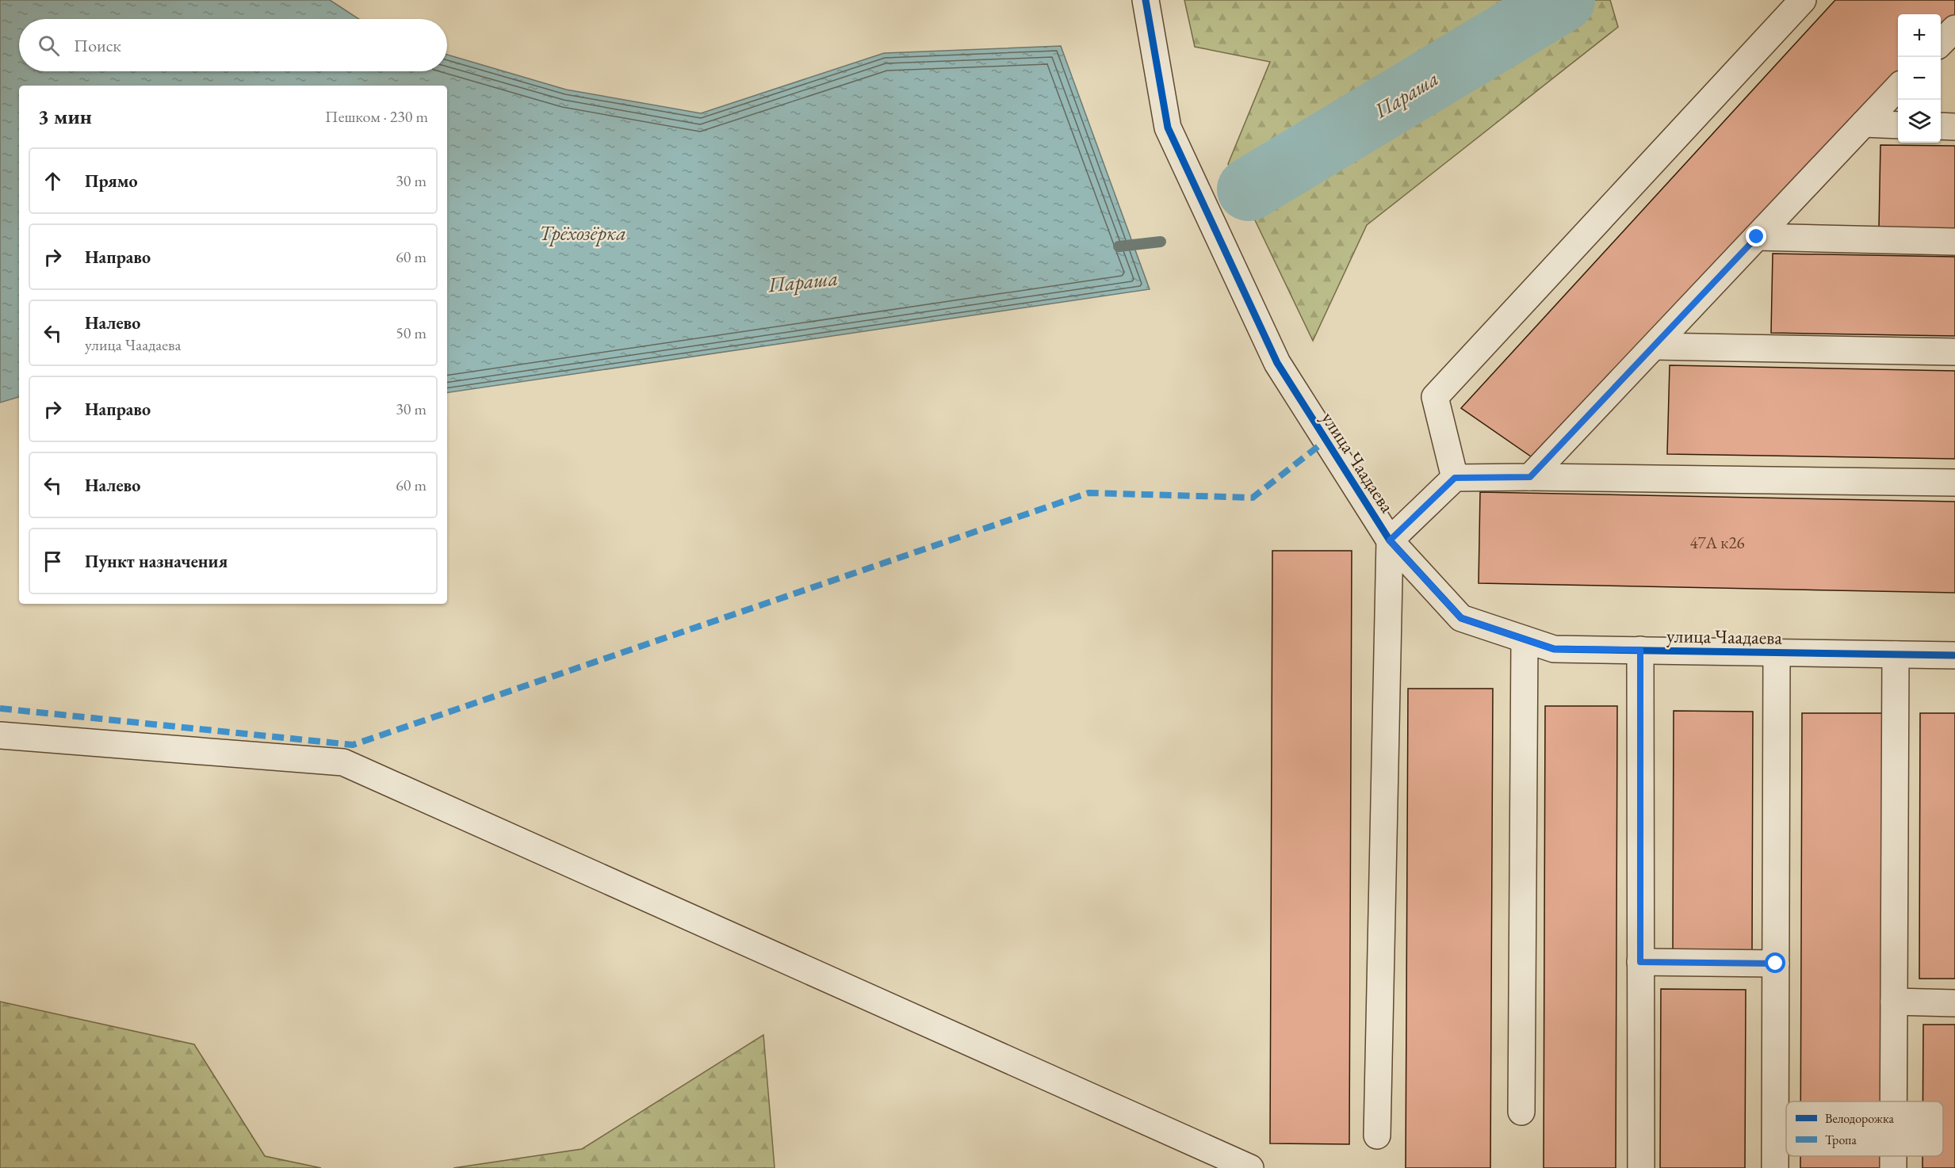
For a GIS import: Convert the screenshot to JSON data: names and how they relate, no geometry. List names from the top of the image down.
{
  "streets": {
    "street": ["улица Чаадаева"]
  },
  "water": ["Параша", "Трёхозёрка"],
  "house_numbers": ["47А к26"],
  "legend": ["Велодорожка", "Тропа"],
  "page": {
    "map_buttons": ["+", "−"],
    "search": "Поиск",
    "heading": ["3 мин", "Пешком · 230 m"],
    "list": [
      ["Прямо", "30 m"],
      ["Направо", "60 m"],
      ["Налево", "улица Чаадаева", "50 m"],
      ["Направо", "30 m"],
      ["Налево", "60 m"],
      "Пункт назначения"
    ]
  }
}
